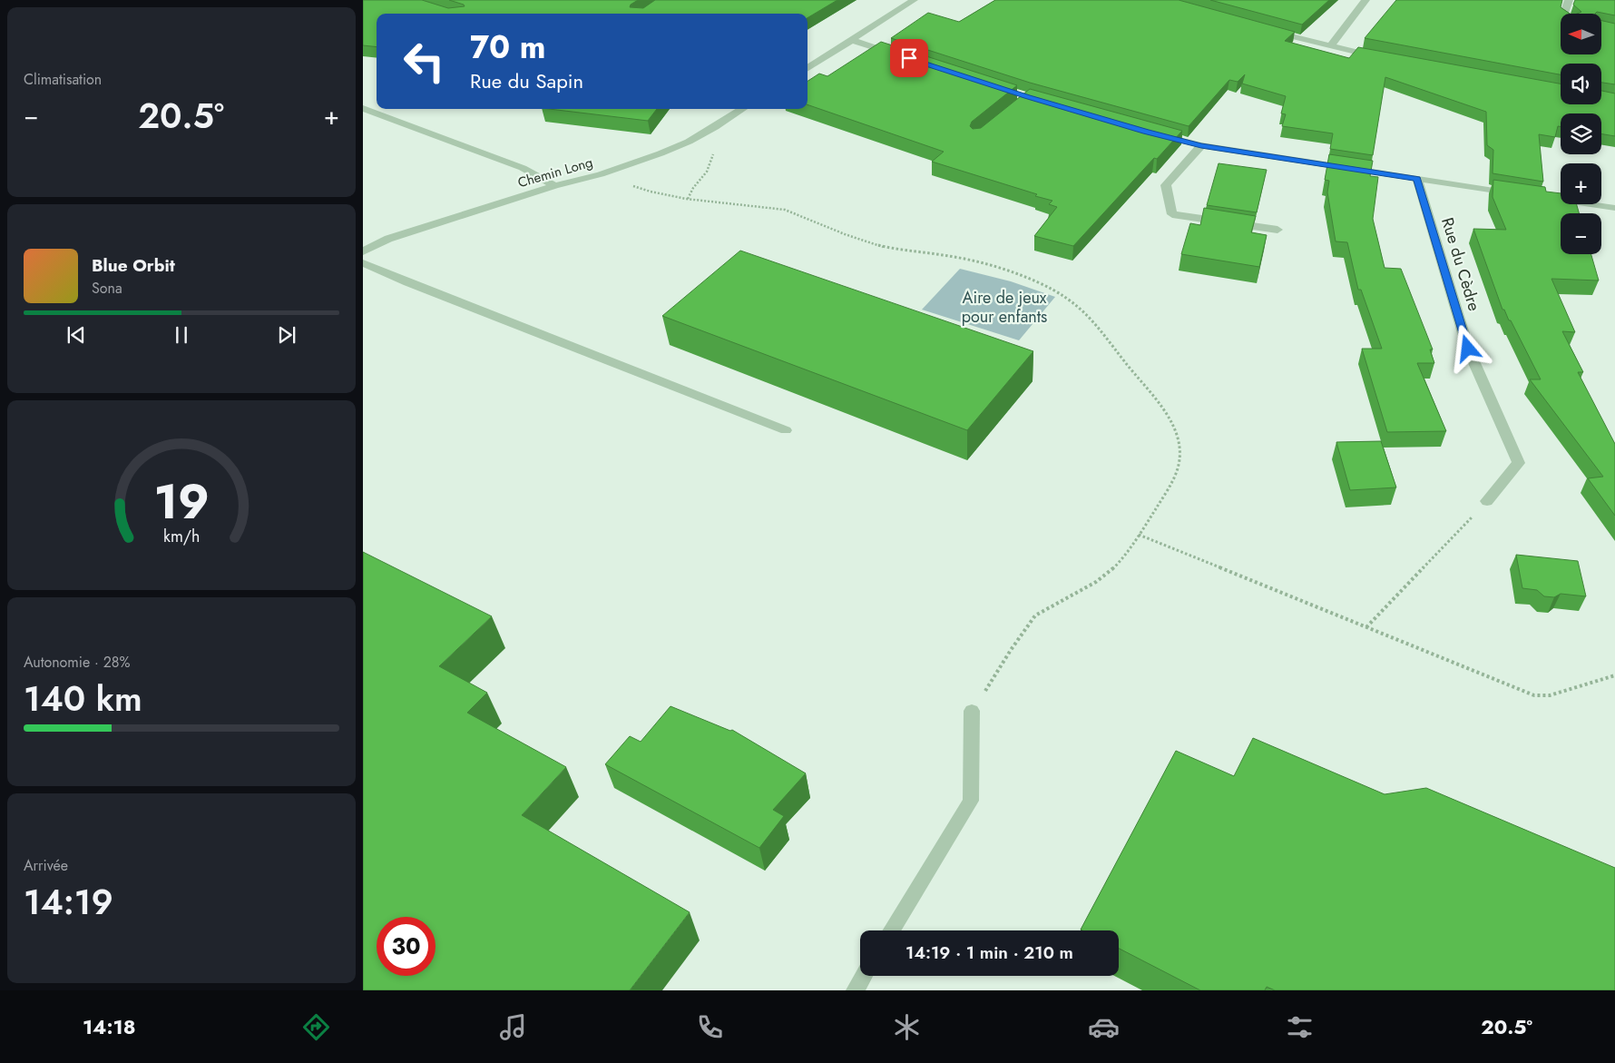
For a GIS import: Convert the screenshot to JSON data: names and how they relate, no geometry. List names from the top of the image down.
{
  "streets": {
    "street": ["Chemin Long", "Rue du Cèdre"]
  },
  "parks": ["Aire de jeux pour enfants"],
  "north": "left",
  "page": {
    "tile": [
      "Climatisation",
      ["Autonomie · 28%", "140 km"],
      ["Arrivée", "14:19"]
    ],
    "map_buttons": ["+", "−"],
    "turn": ["70 m", "Rue du Sapin"],
    "heat": ["−", "20.5°", "+"],
    "song": ["Blue Orbit", "Sona"],
    "limit": "30",
    "trip": "14:19 · 1 min · 210 m",
    "tabs": ["14:18", "20.5°"],
    "gauge": ["19", "km/h"]
  }
}
